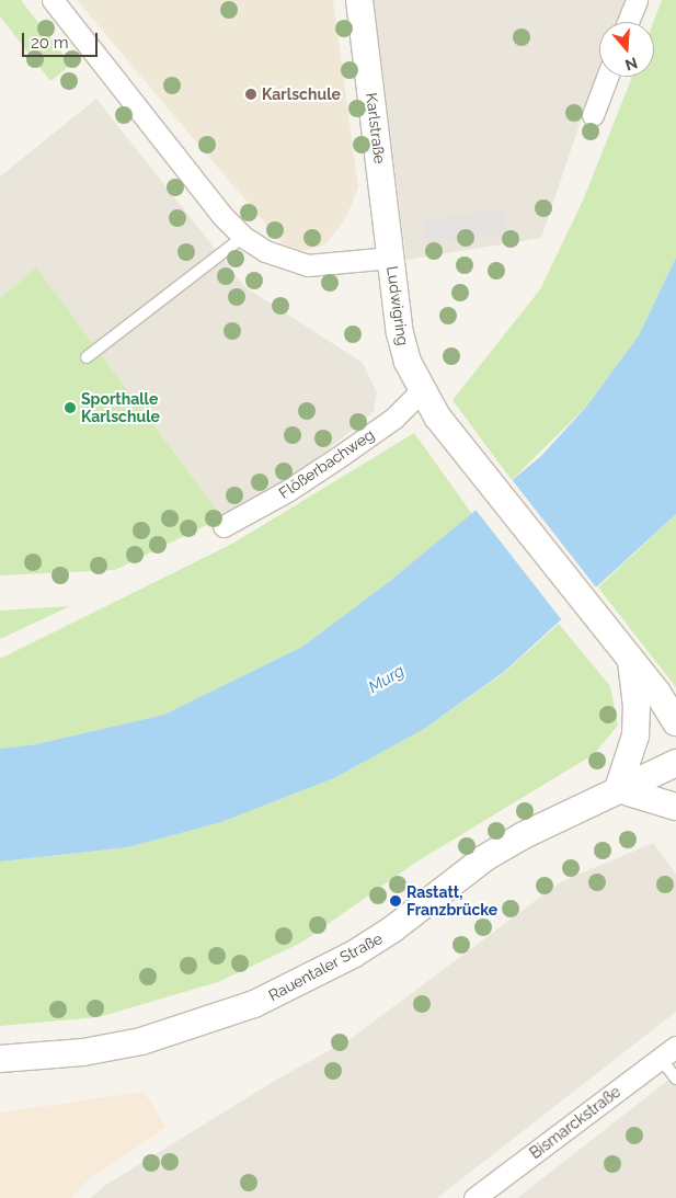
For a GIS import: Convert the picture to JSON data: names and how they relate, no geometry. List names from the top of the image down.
{
  "streets": {
    "street": [
      "Karlstraße",
      "Ludwigring",
      "Flößerbachweg",
      "Rauentaler Straße",
      "Bismarckstraße"
    ]
  },
  "crossings": [
    ["Karlstraße", "Ludwigring"],
    ["Ludwigring", "Flößerbachweg"]
  ],
  "water": ["Murg"],
  "places": ["Karlschule", "Sporthalle Karlschule", "Rastatt, Franzbrücke"],
  "scale_bar": "20 m",
  "north": "bottom"
}
